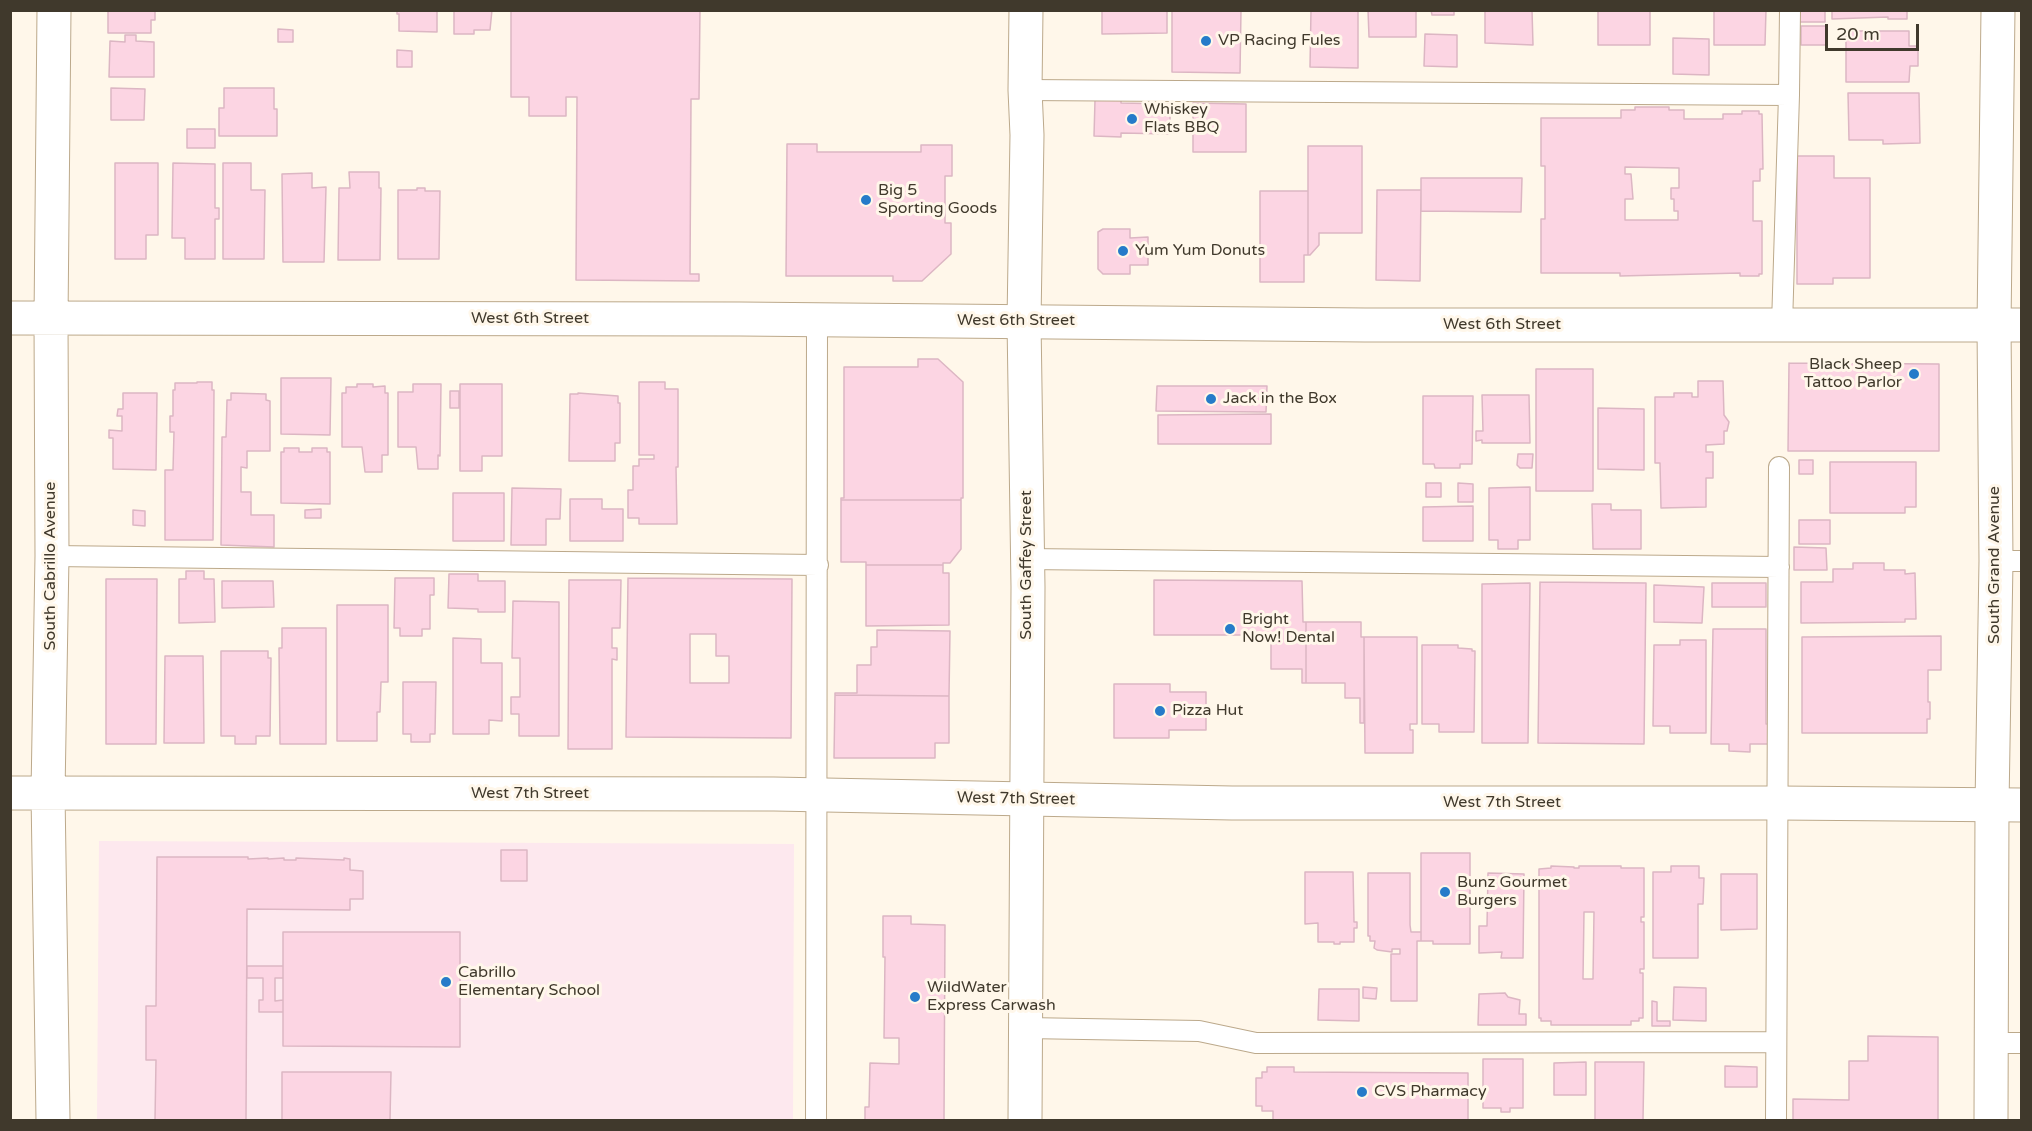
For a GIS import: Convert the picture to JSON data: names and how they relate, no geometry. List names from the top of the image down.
{
  "streets": {
    "street": [
      "West 6th Street",
      "South Gaffey Street",
      "South Grand Avenue",
      "South Cabrillo Avenue",
      "West 7th Street"
    ]
  },
  "crossings": [
    ["West 6th Street", "South Gaffey Street"],
    ["West 6th Street", "South Grand Avenue"],
    ["West 6th Street", "South Cabrillo Avenue"],
    ["South Gaffey Street", "West 7th Street"],
    ["South Grand Avenue", "West 7th Street"],
    ["South Cabrillo Avenue", "West 7th Street"]
  ],
  "places": [
    "VP Racing Fules",
    "Whiskey Flats BBQ",
    "Big 5 Sporting Goods",
    "Yum Yum Donuts",
    "Black Sheep Tattoo Parlor",
    "Jack in the Box",
    "Bright Now! Dental",
    "Pizza Hut",
    "Bunz Gourmet Burgers",
    "Cabrillo Elementary School",
    "WildWater Express Carwash",
    "CVS Pharmacy"
  ],
  "scale_bar": "20 m"
}
